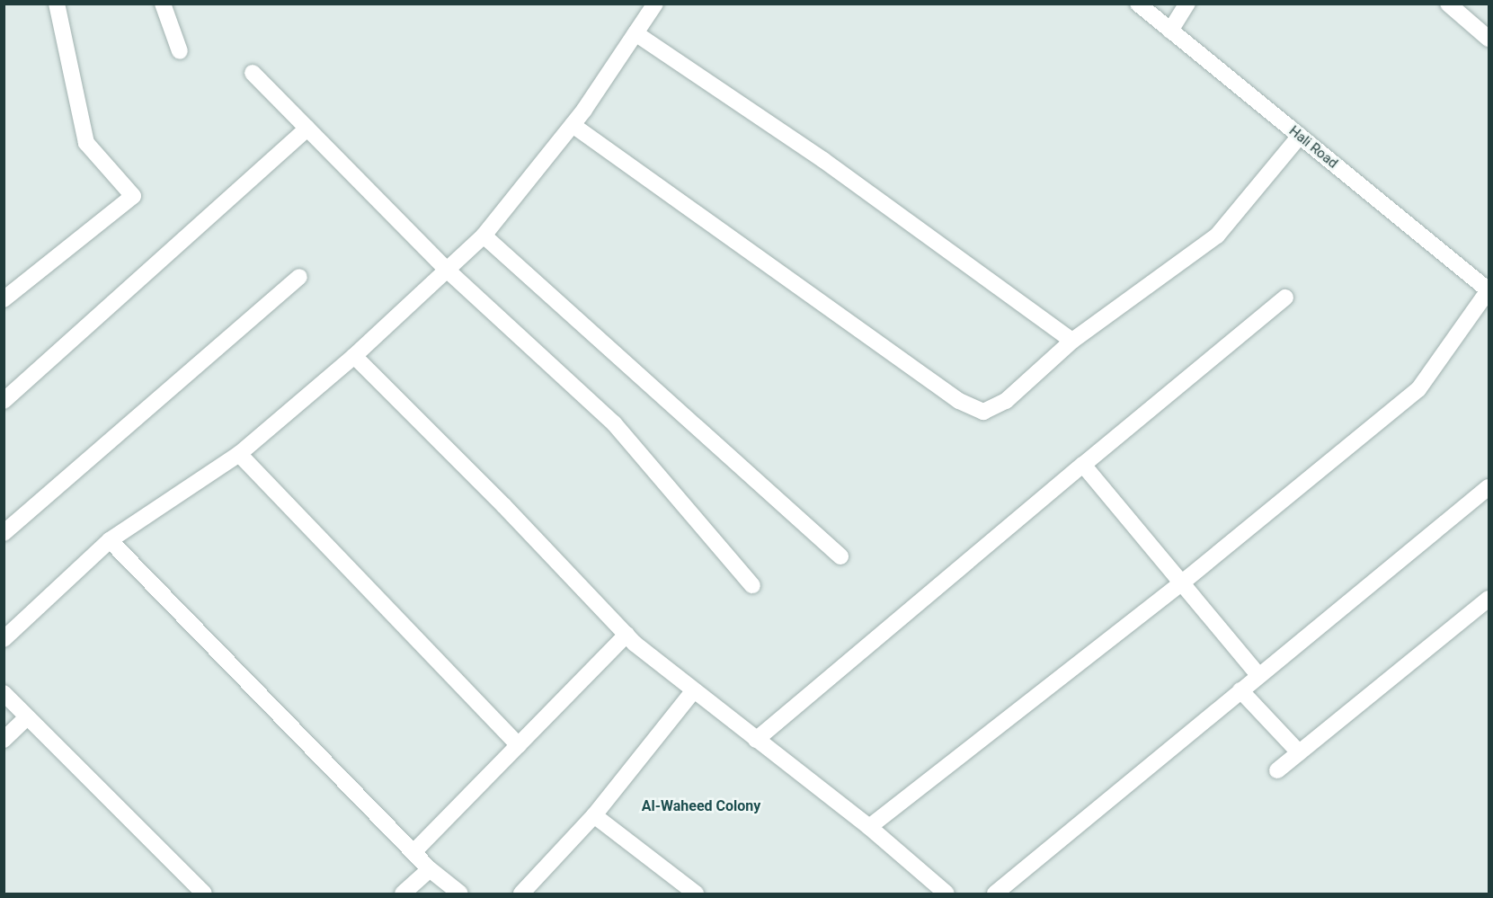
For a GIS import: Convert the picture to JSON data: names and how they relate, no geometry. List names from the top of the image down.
{
  "streets": {
    "street": ["Hali Road"]
  },
  "districts": ["Al-Waheed Colony"]
}
